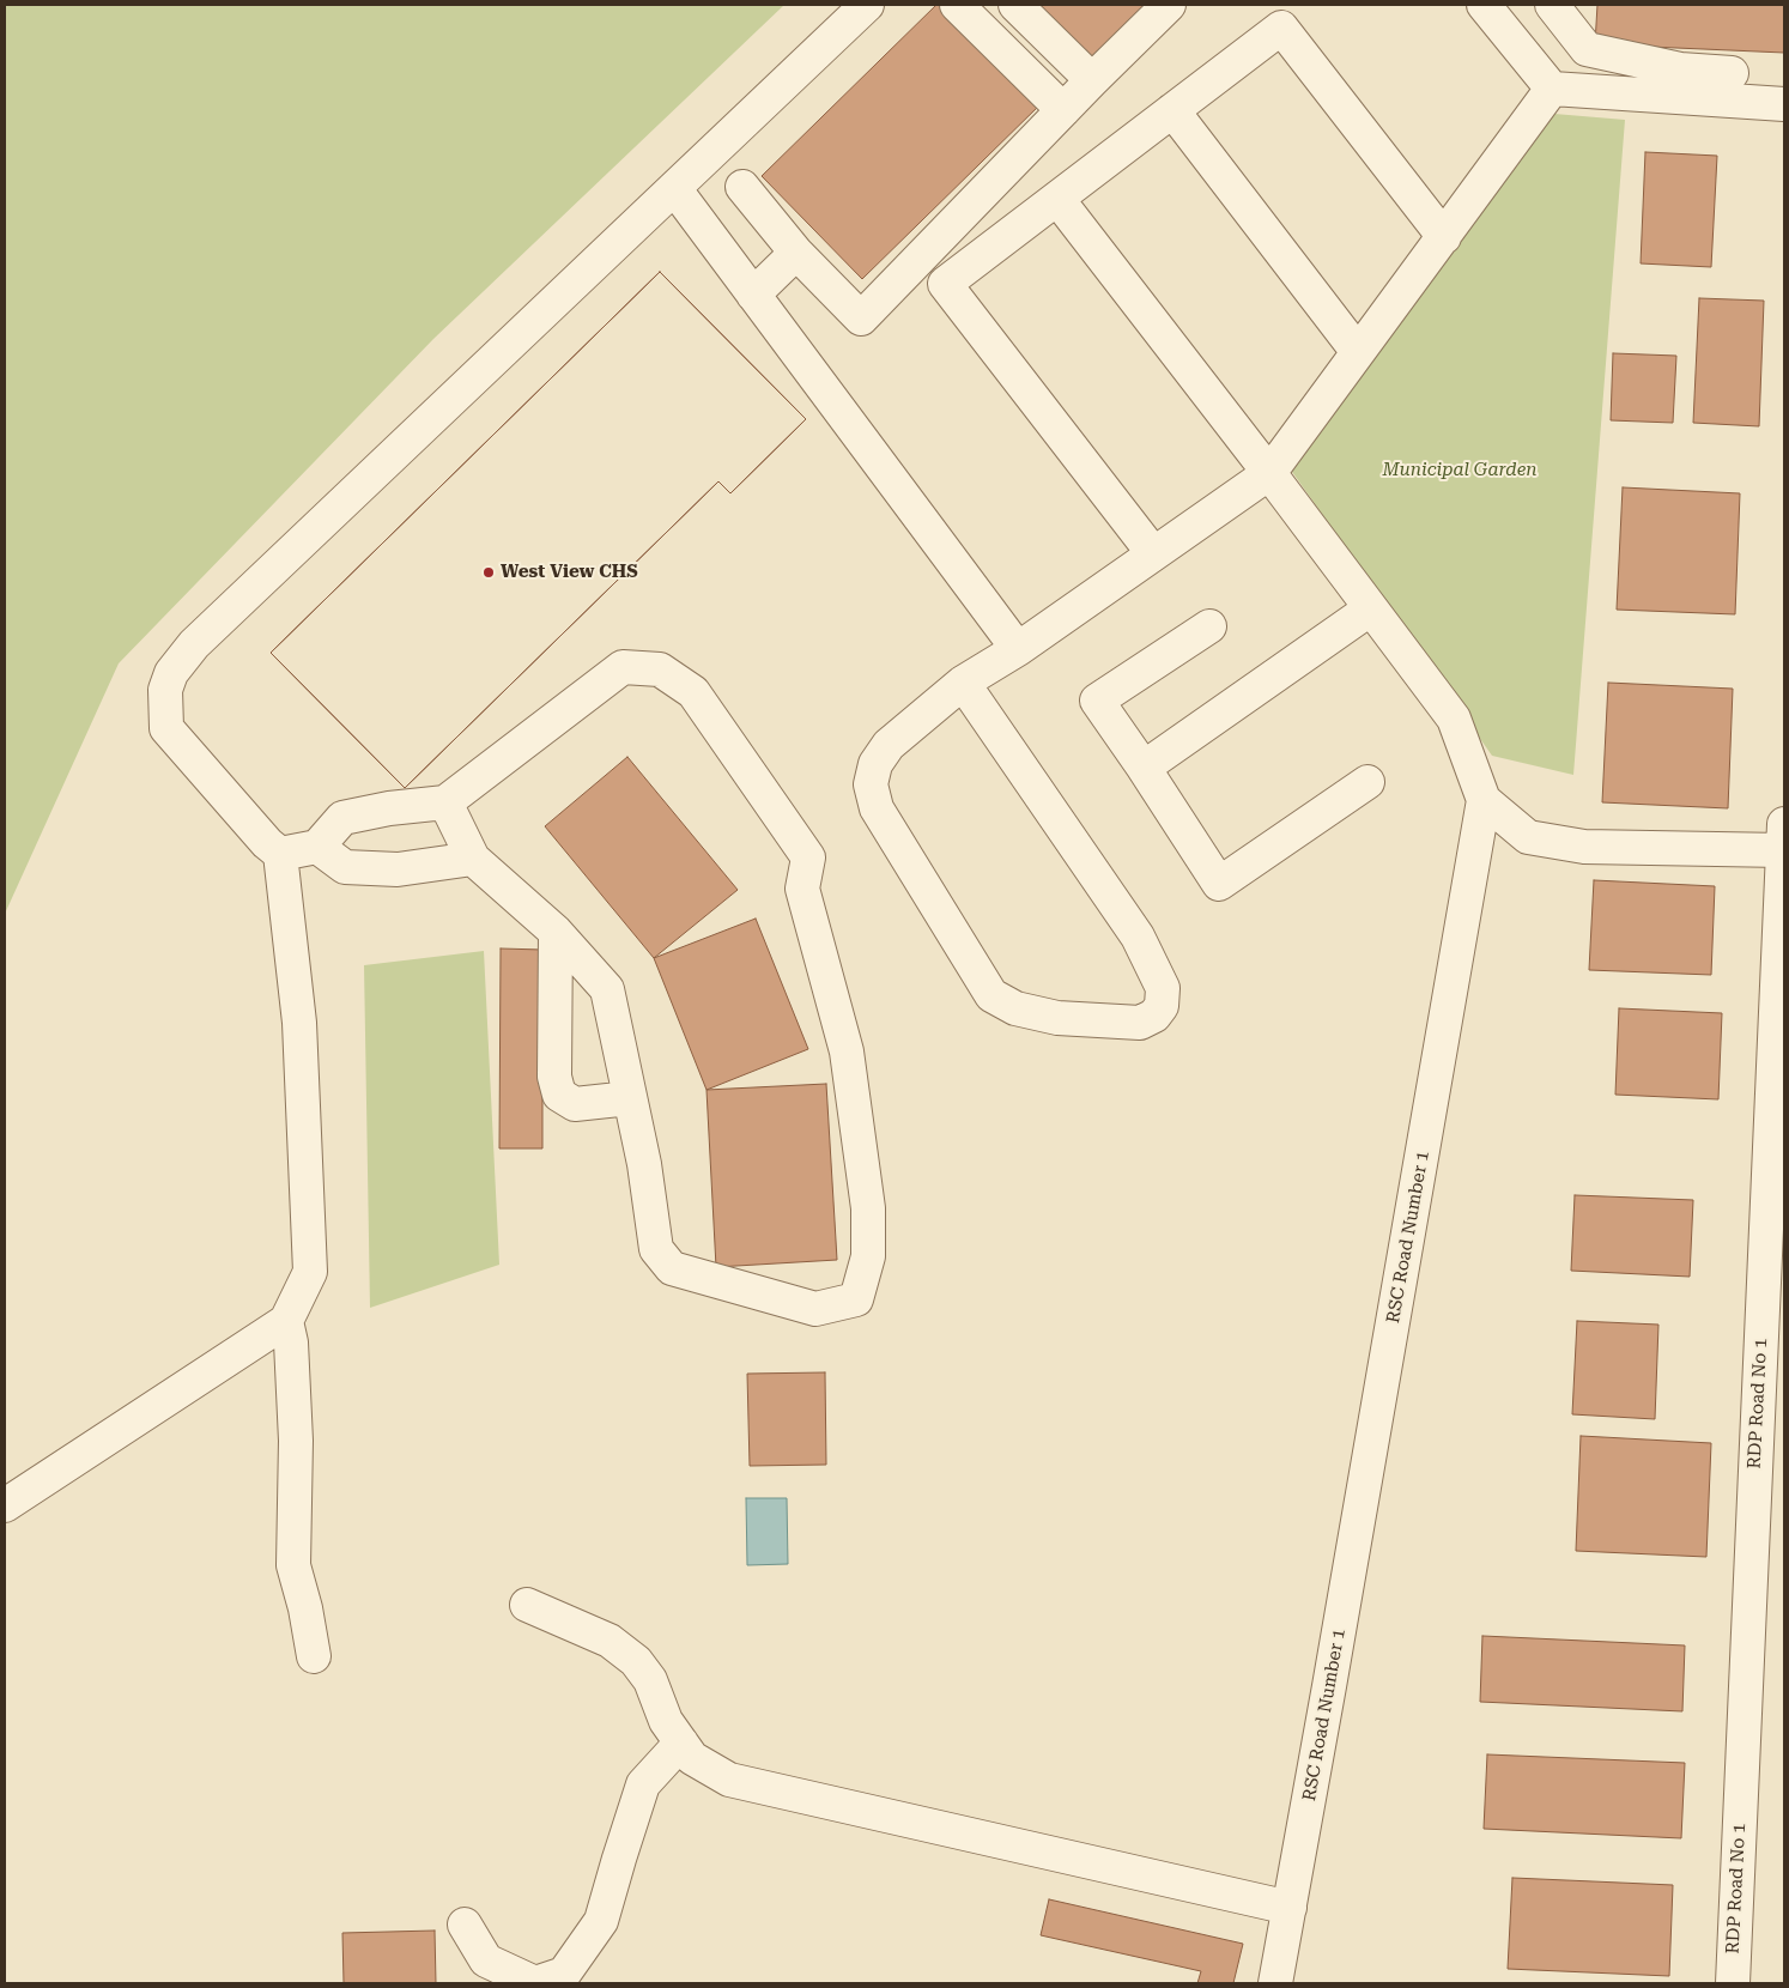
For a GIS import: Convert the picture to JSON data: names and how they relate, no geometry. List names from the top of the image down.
{
  "streets": {
    "street": ["RSC Road Number 1", "RDP Road No 1"]
  },
  "parks": ["Municipal Garden"],
  "places": ["West View CHS"]
}
